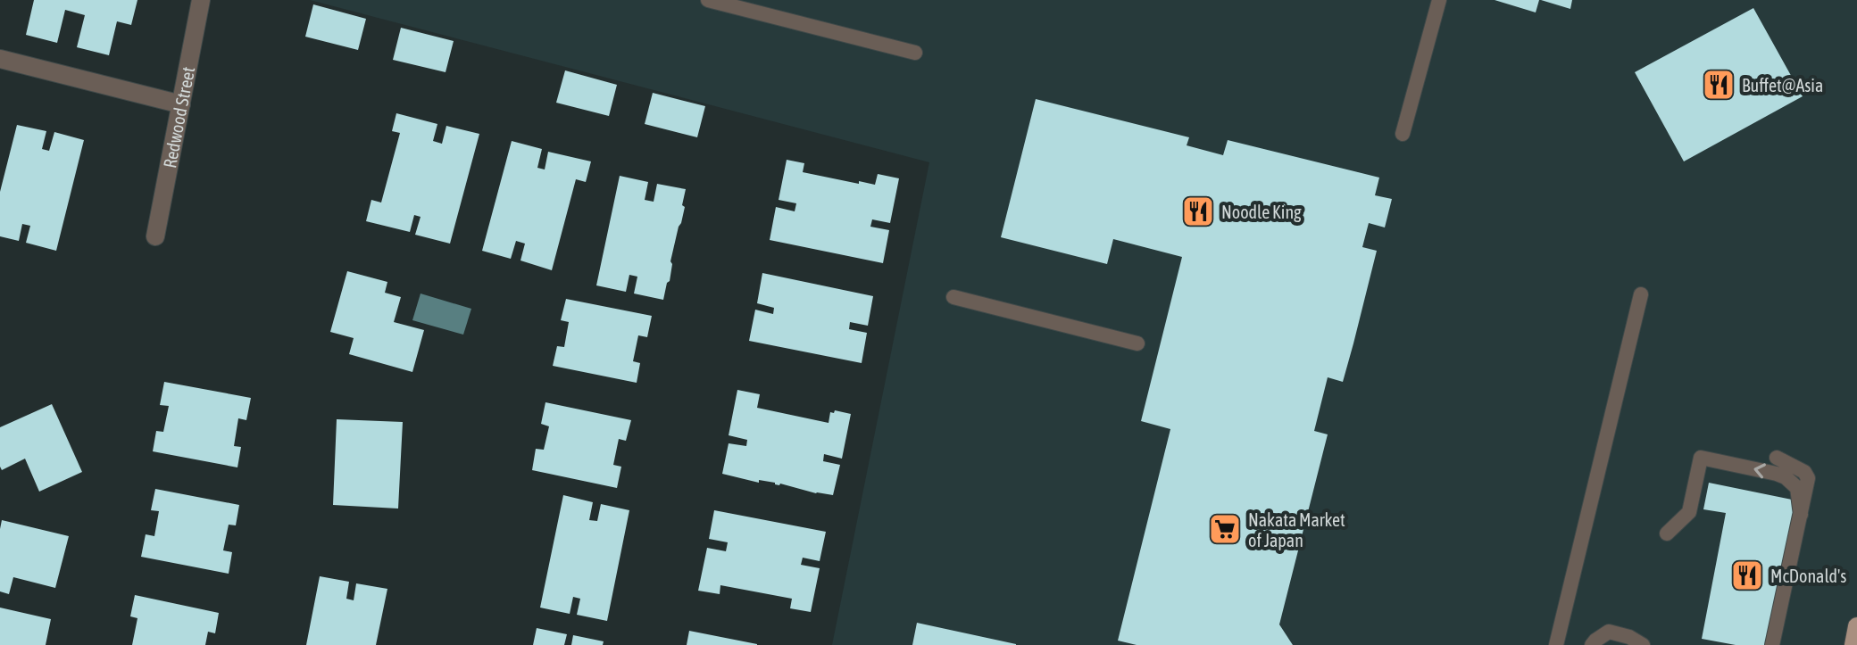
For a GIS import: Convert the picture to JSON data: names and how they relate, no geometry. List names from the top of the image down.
{
  "streets": {
    "street": ["Redwood Street"]
  },
  "places": {
    "restaurant": ["Buffet@Asia", "Noodle King", "McDonald's"],
    "supermarket": ["Nakata Market of Japan"]
  }
}
